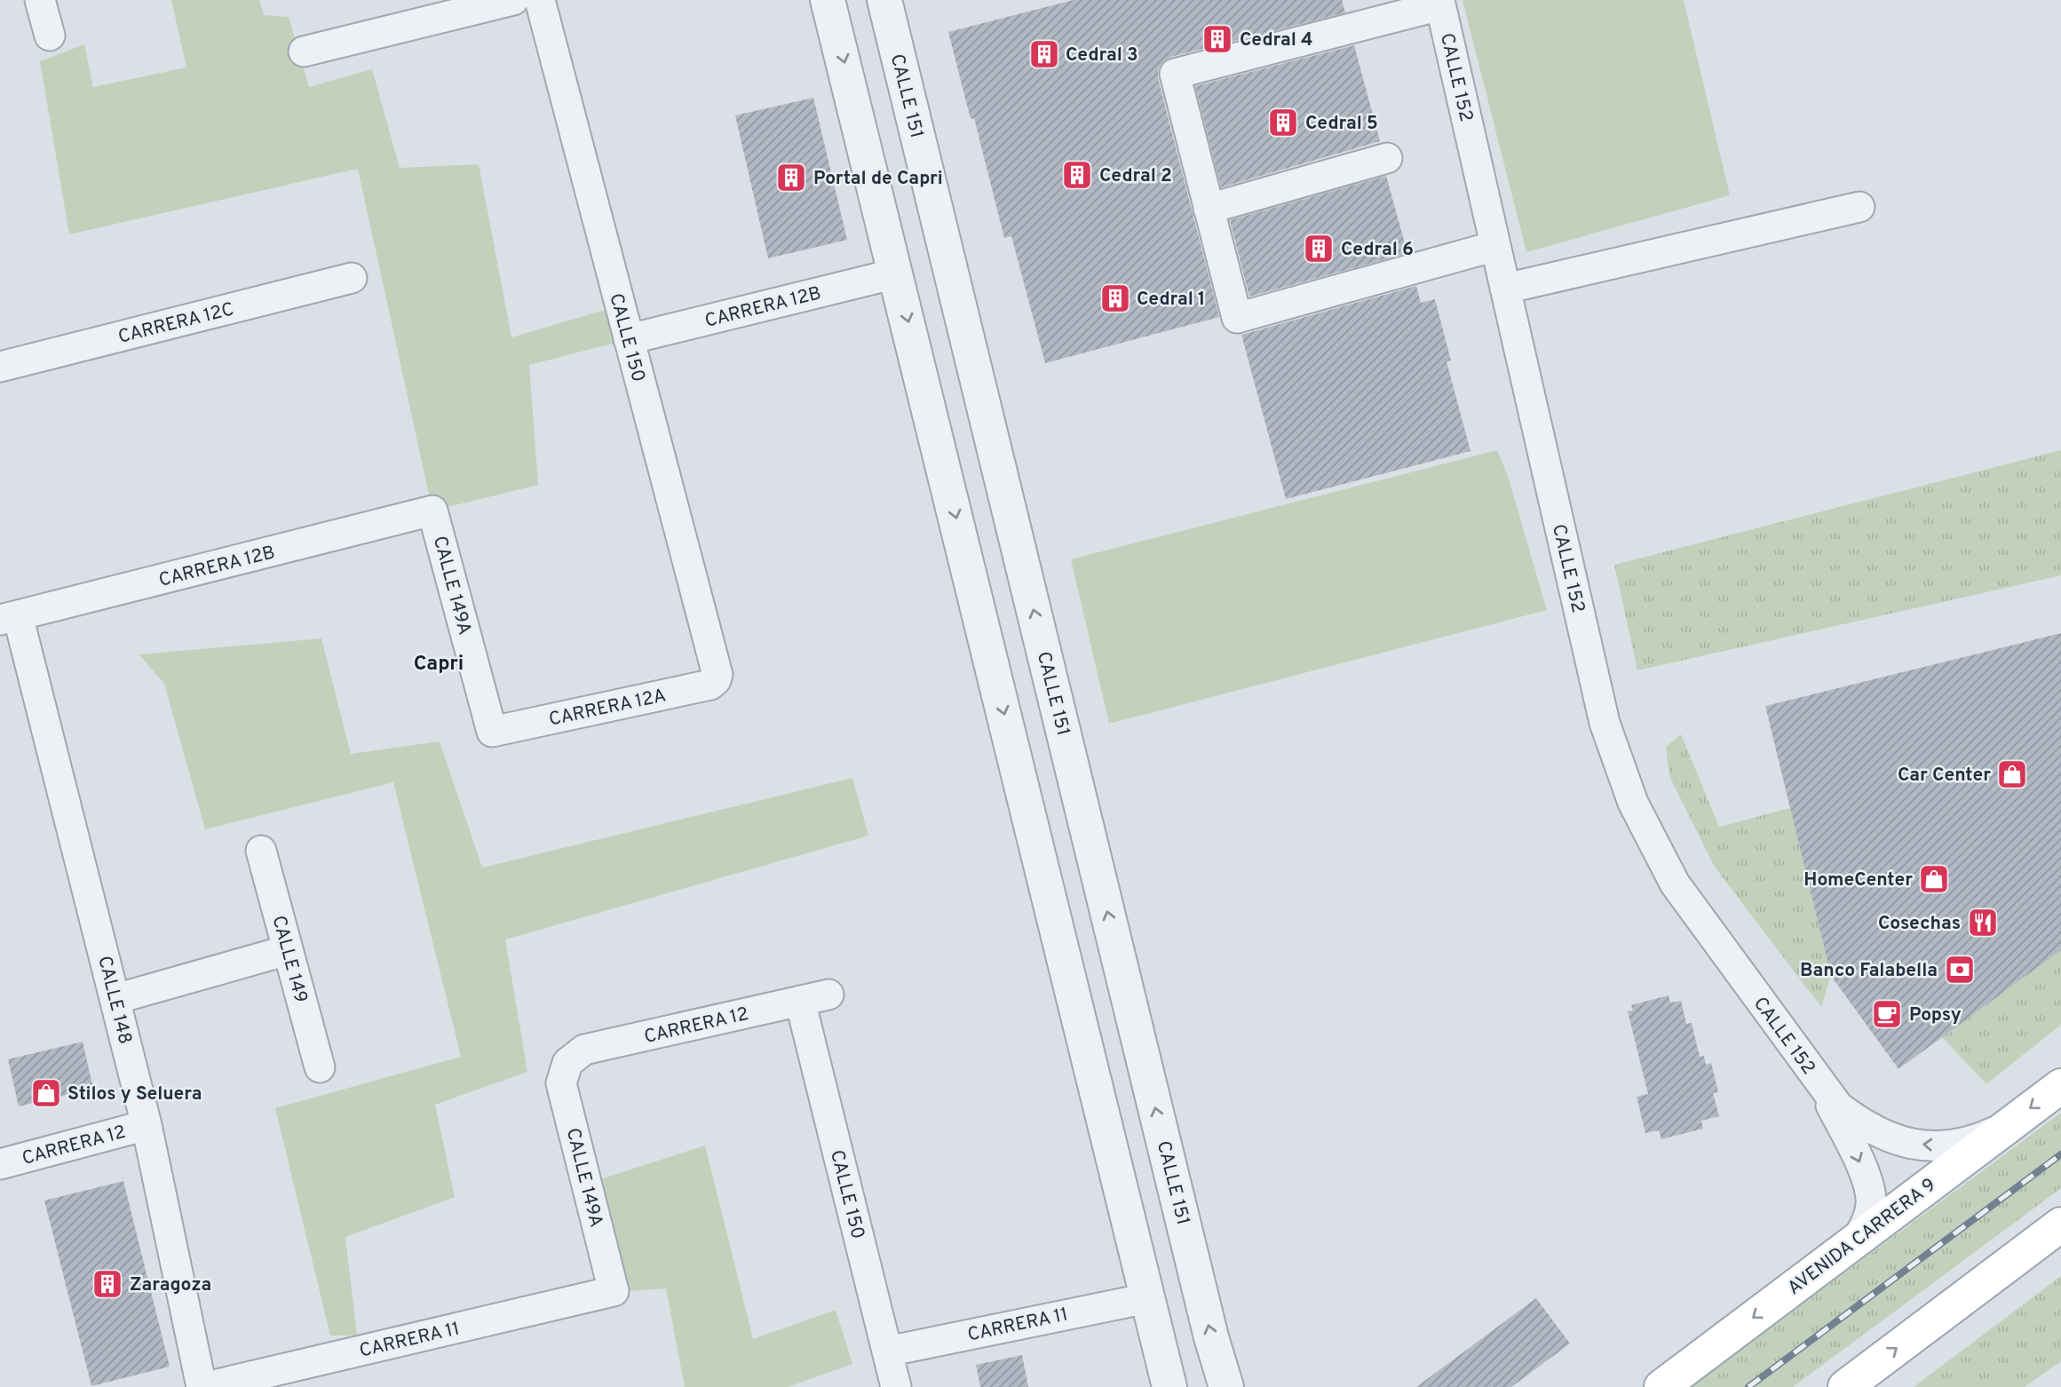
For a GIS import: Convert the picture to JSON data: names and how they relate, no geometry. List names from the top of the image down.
{
  "streets": {
    "main road": ["AVENIDA CARRERA 9"],
    "street": [
      "CALLE 152",
      "CALLE 151",
      "CARRERA 12B",
      "CARRERA 12C",
      "CALLE 150",
      "CALLE 149A",
      "CARRERA 12A",
      "CALLE 149",
      "CALLE 148",
      "CARRERA 12",
      "CARRERA 11"
    ]
  },
  "crossings": [
    ["CALLE 152", "AVENIDA CARRERA 9"],
    ["CARRERA 12B", "CALLE 150"],
    ["CARRERA 12B", "CALLE 149A"],
    ["CARRERA 12B", "CALLE 148"],
    ["CALLE 150", "CARRERA 12A"],
    ["CALLE 150", "CARRERA 12"],
    ["CALLE 150", "CARRERA 11"],
    ["CALLE 149A", "CARRERA 12A"],
    ["CALLE 149A", "CARRERA 12"],
    ["CALLE 149A", "CARRERA 11"],
    ["CALLE 148", "CARRERA 12"],
    ["CALLE 148", "CARRERA 11"]
  ],
  "districts": ["Capri"],
  "places": {
    "building": [
      "Cedral 4",
      "Cedral 3",
      "Cedral 5",
      "Cedral 2",
      "Portal de Capri",
      "Cedral 6",
      "Cedral 1",
      "Zaragoza"
    ],
    "shop": ["Car Center", "HomeCenter", "Stilos y Seluera"],
    "restaurant": ["Cosechas"],
    "bank": ["Banco Falabella"],
    "cafe": ["Popsy"]
  }
}
